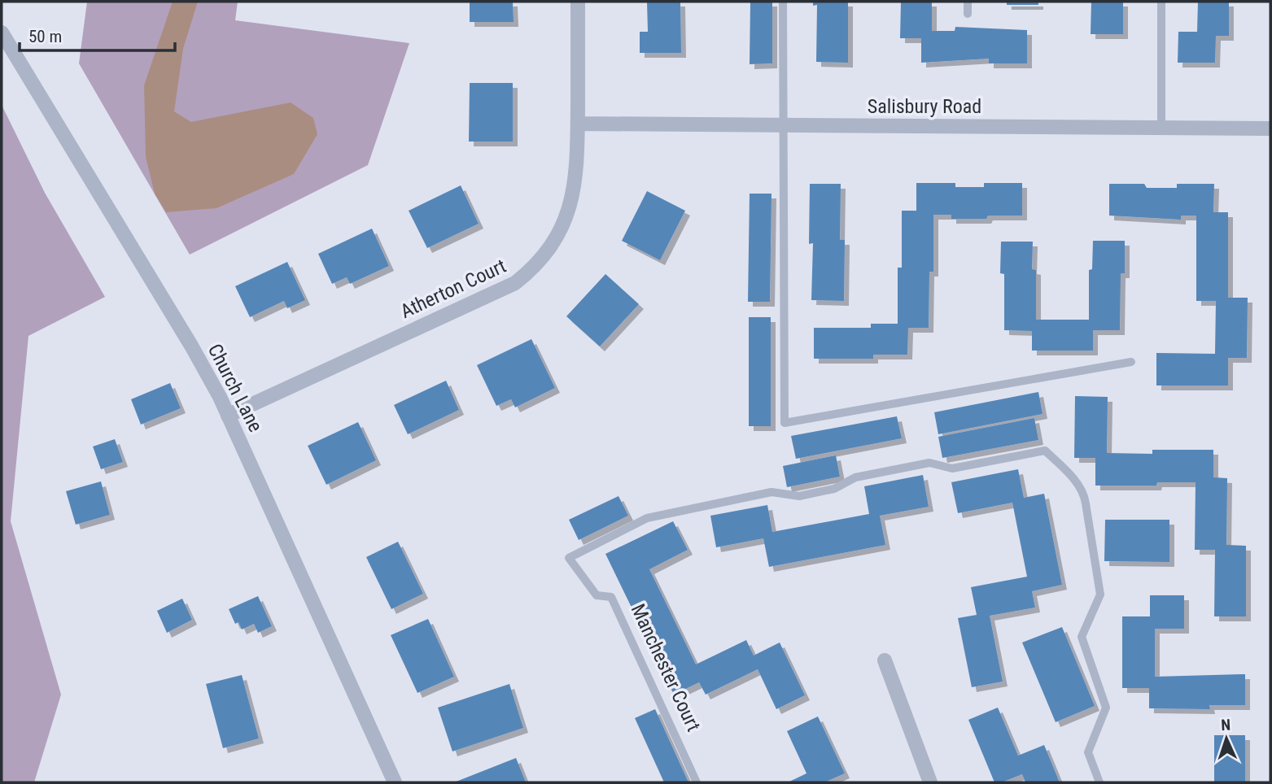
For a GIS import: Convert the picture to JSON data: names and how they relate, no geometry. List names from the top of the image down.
{
  "streets": {
    "street": ["Salisbury Road", "Atherton Court", "Church Lane"],
    "lane": ["Manchester Court"]
  },
  "crossings": [
    ["Salisbury Road", "Atherton Court"],
    ["Atherton Court", "Church Lane"]
  ],
  "scale_bar": "50 m",
  "north": "top"
}
